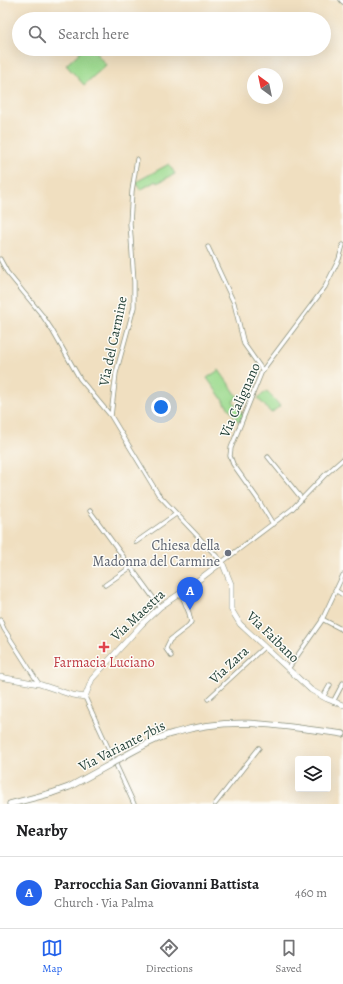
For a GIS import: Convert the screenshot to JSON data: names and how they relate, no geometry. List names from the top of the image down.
{
  "streets": {
    "main road": ["Via Variante 7bis"],
    "street": [
      "Via del Carmine",
      "Via Calignano",
      "Via Maestra",
      "Via Faibano",
      "Via Zara"
    ]
  },
  "crossings": [
    ["Via Maestra", "Via Faibano"],
    ["Via Faibano", "Via Zara"]
  ],
  "places": {
    "other": ["Chiesa della Madonna del Carmine"],
    "health": ["Farmacia Luciano"]
  },
  "north": "top left",
  "page": {
    "search": "Search here",
    "pins": "A",
    "heading": "Nearby",
    "list": [
      {
        "mark": "A",
        "name": "Parrocchia San Giovanni Battista",
        "note": "Church · Via Palma",
        "value": "460 m"
      }
    ],
    "nav": ["Map", "Directions", "Saved"]
  }
}
